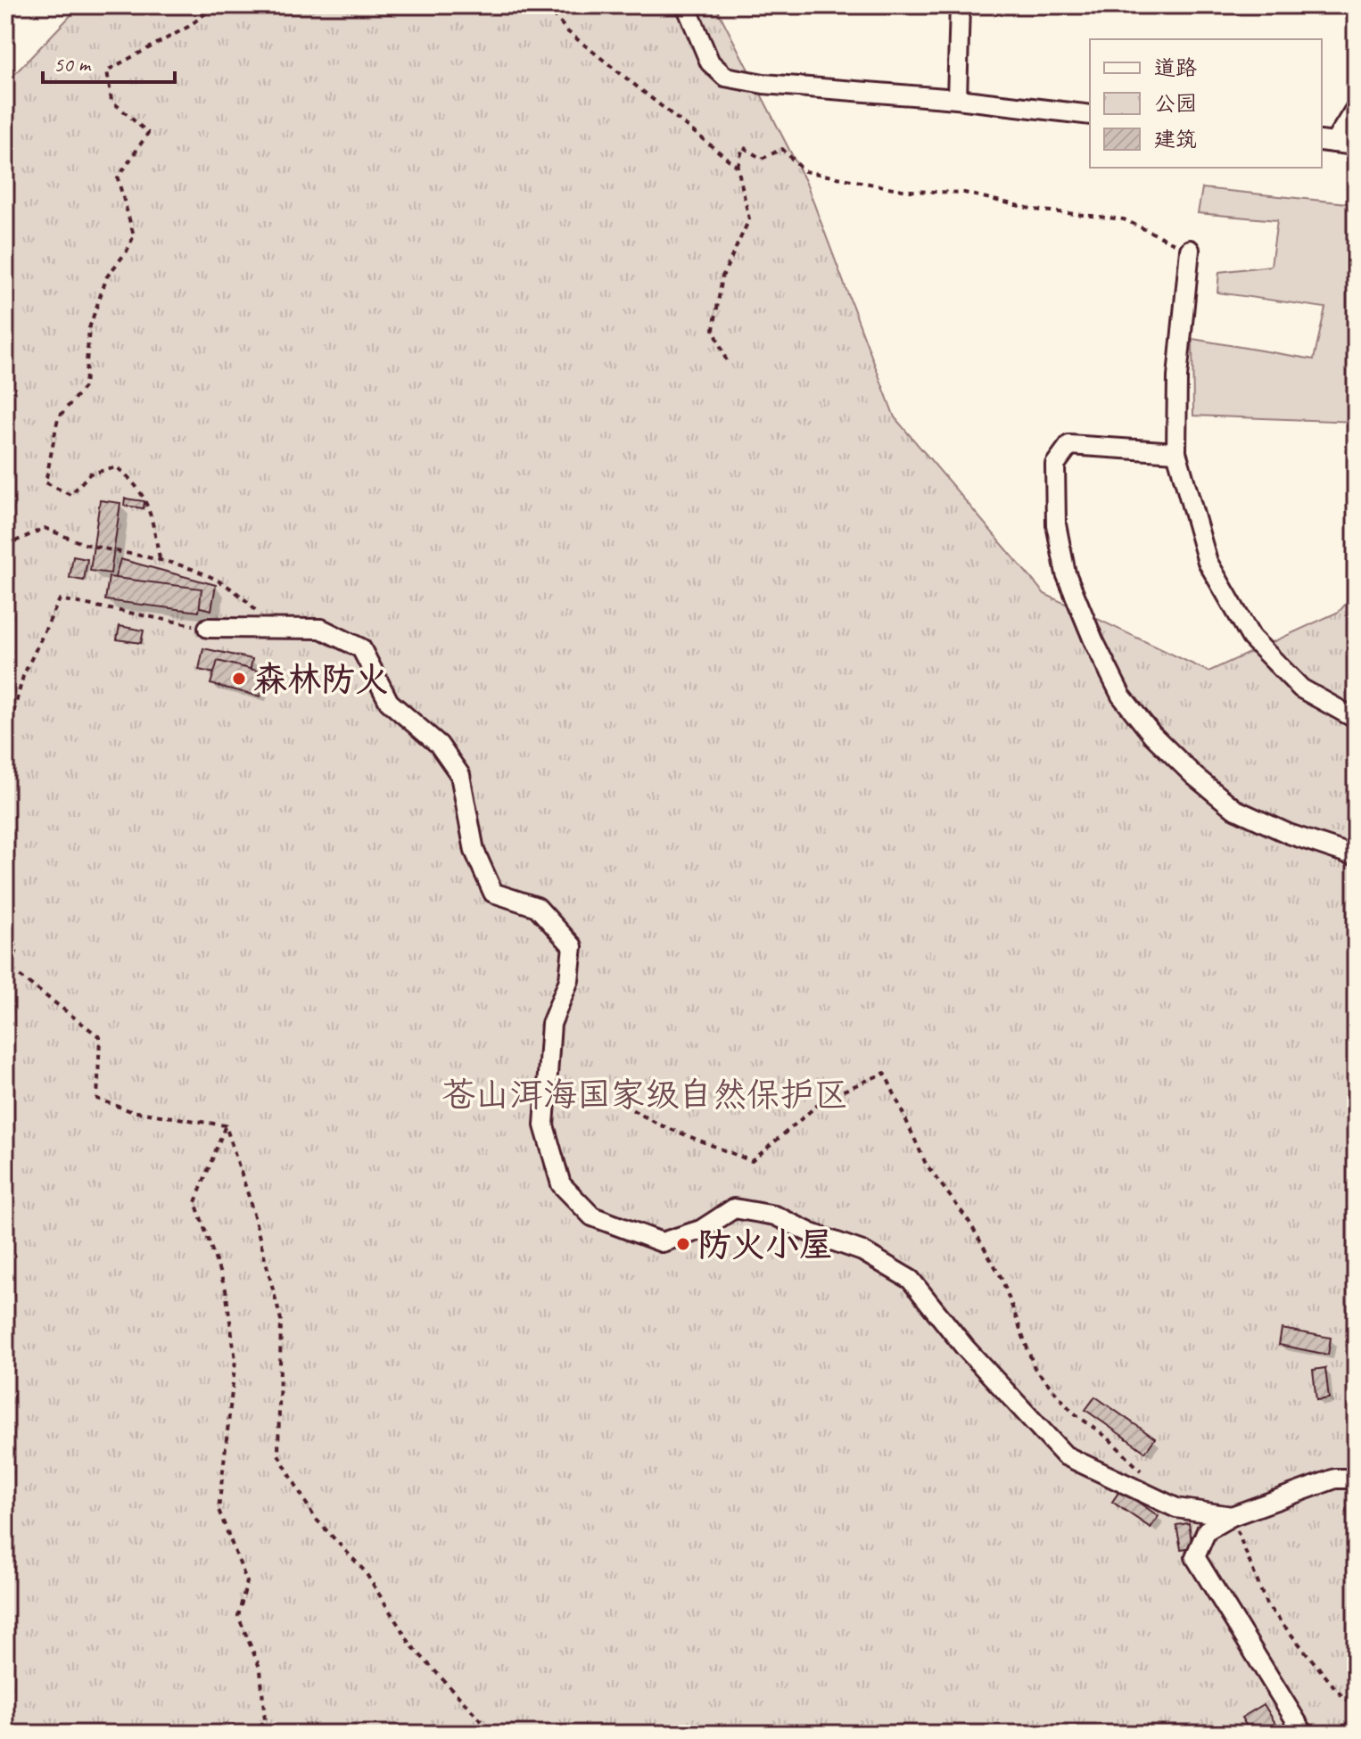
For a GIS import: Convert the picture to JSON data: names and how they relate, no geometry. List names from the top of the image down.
{
  "parks": ["苍山洱海国家级自然保护区"],
  "places": ["森林防火", "防火小屋"],
  "legend": ["道路", "公园", "建筑"],
  "scale_bar": "50 m"
}
